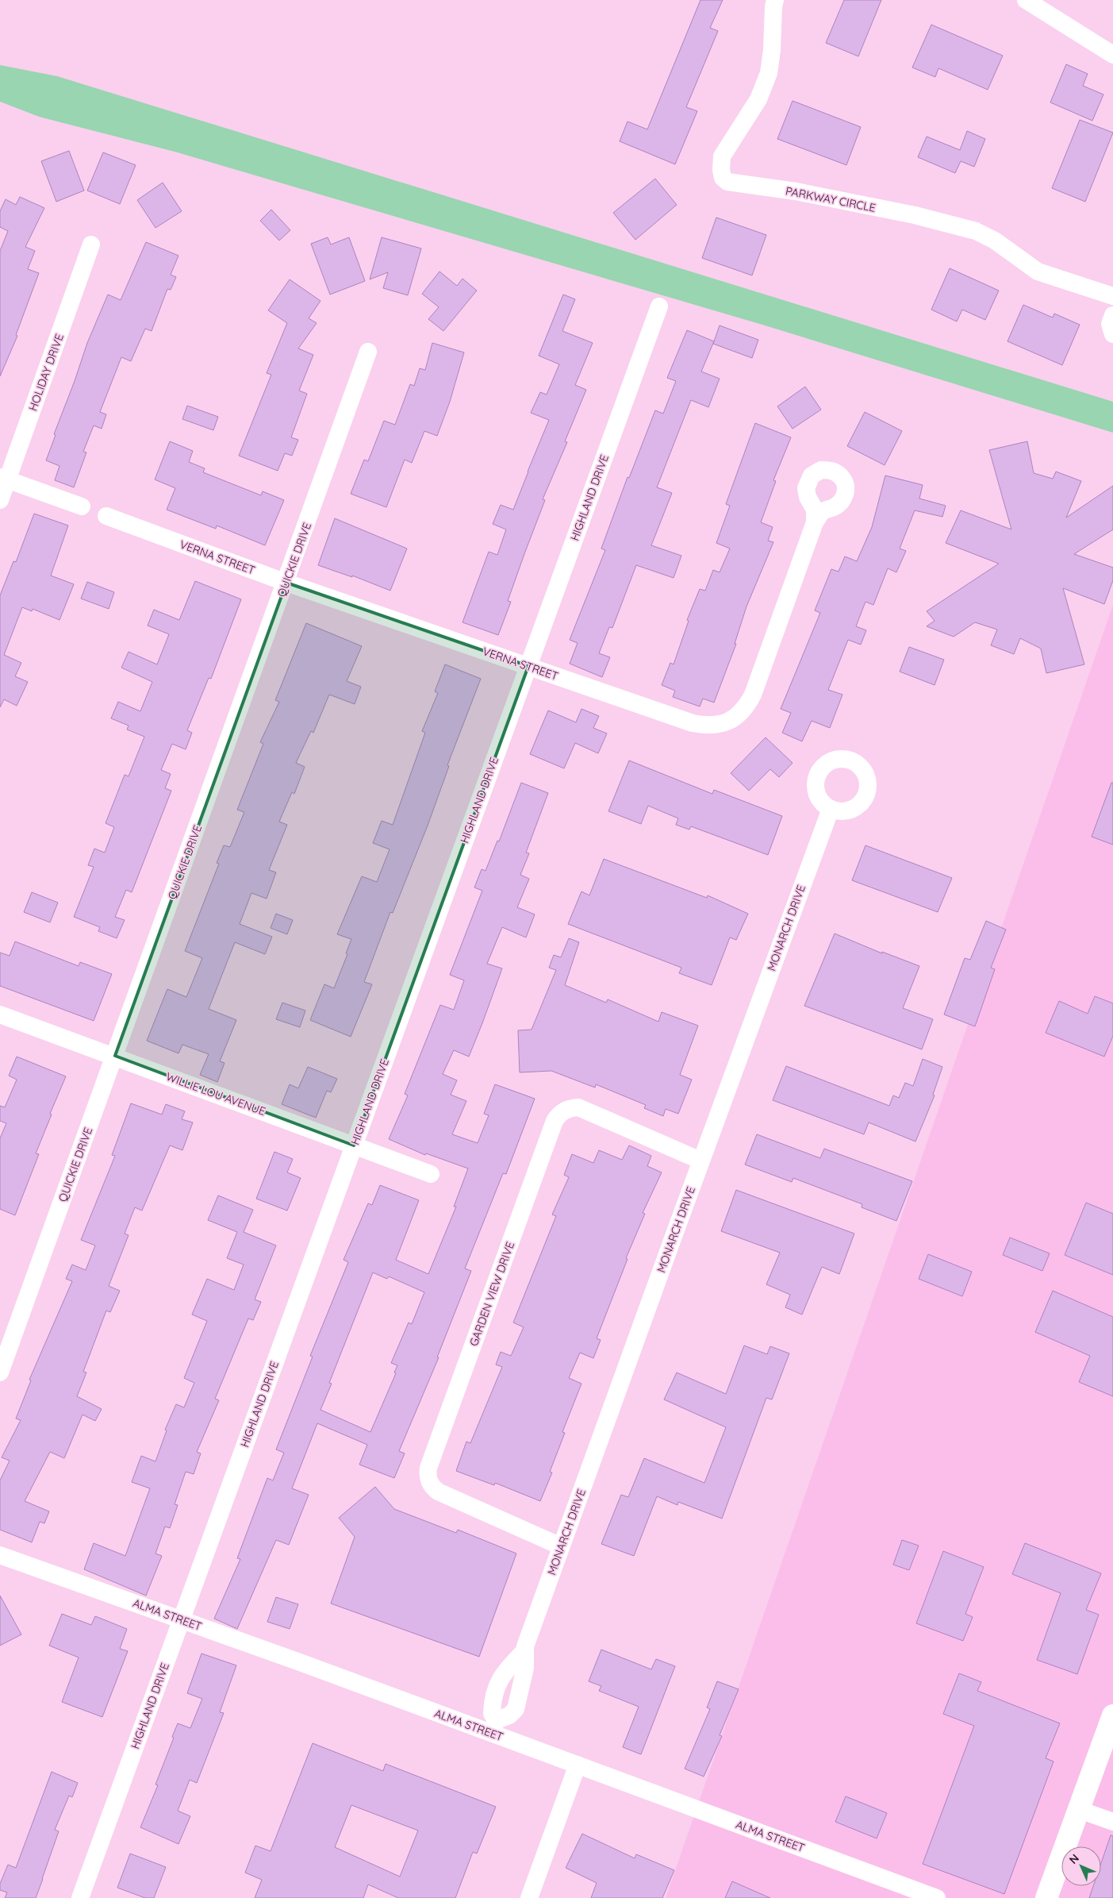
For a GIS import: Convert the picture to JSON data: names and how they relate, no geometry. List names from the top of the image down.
{
  "streets": {
    "street": [
      "PARKWAY CIRCLE",
      "HOLIDAY DRIVE",
      "HIGHLAND DRIVE",
      "VERNA STREET",
      "QUICKIE DRIVE",
      "MONARCH DRIVE",
      "WILLIE LOU AVENUE",
      "GARDEN VIEW DRIVE",
      "ALMA STREET"
    ]
  },
  "crossings": [
    ["HIGHLAND DRIVE", "VERNA STREET"],
    ["HIGHLAND DRIVE", "WILLIE LOU AVENUE"],
    ["HIGHLAND DRIVE", "ALMA STREET"],
    ["VERNA STREET", "QUICKIE DRIVE"],
    ["QUICKIE DRIVE", "WILLIE LOU AVENUE"],
    ["MONARCH DRIVE", "GARDEN VIEW DRIVE"],
    ["MONARCH DRIVE", "ALMA STREET"]
  ],
  "north": "top left"
}
